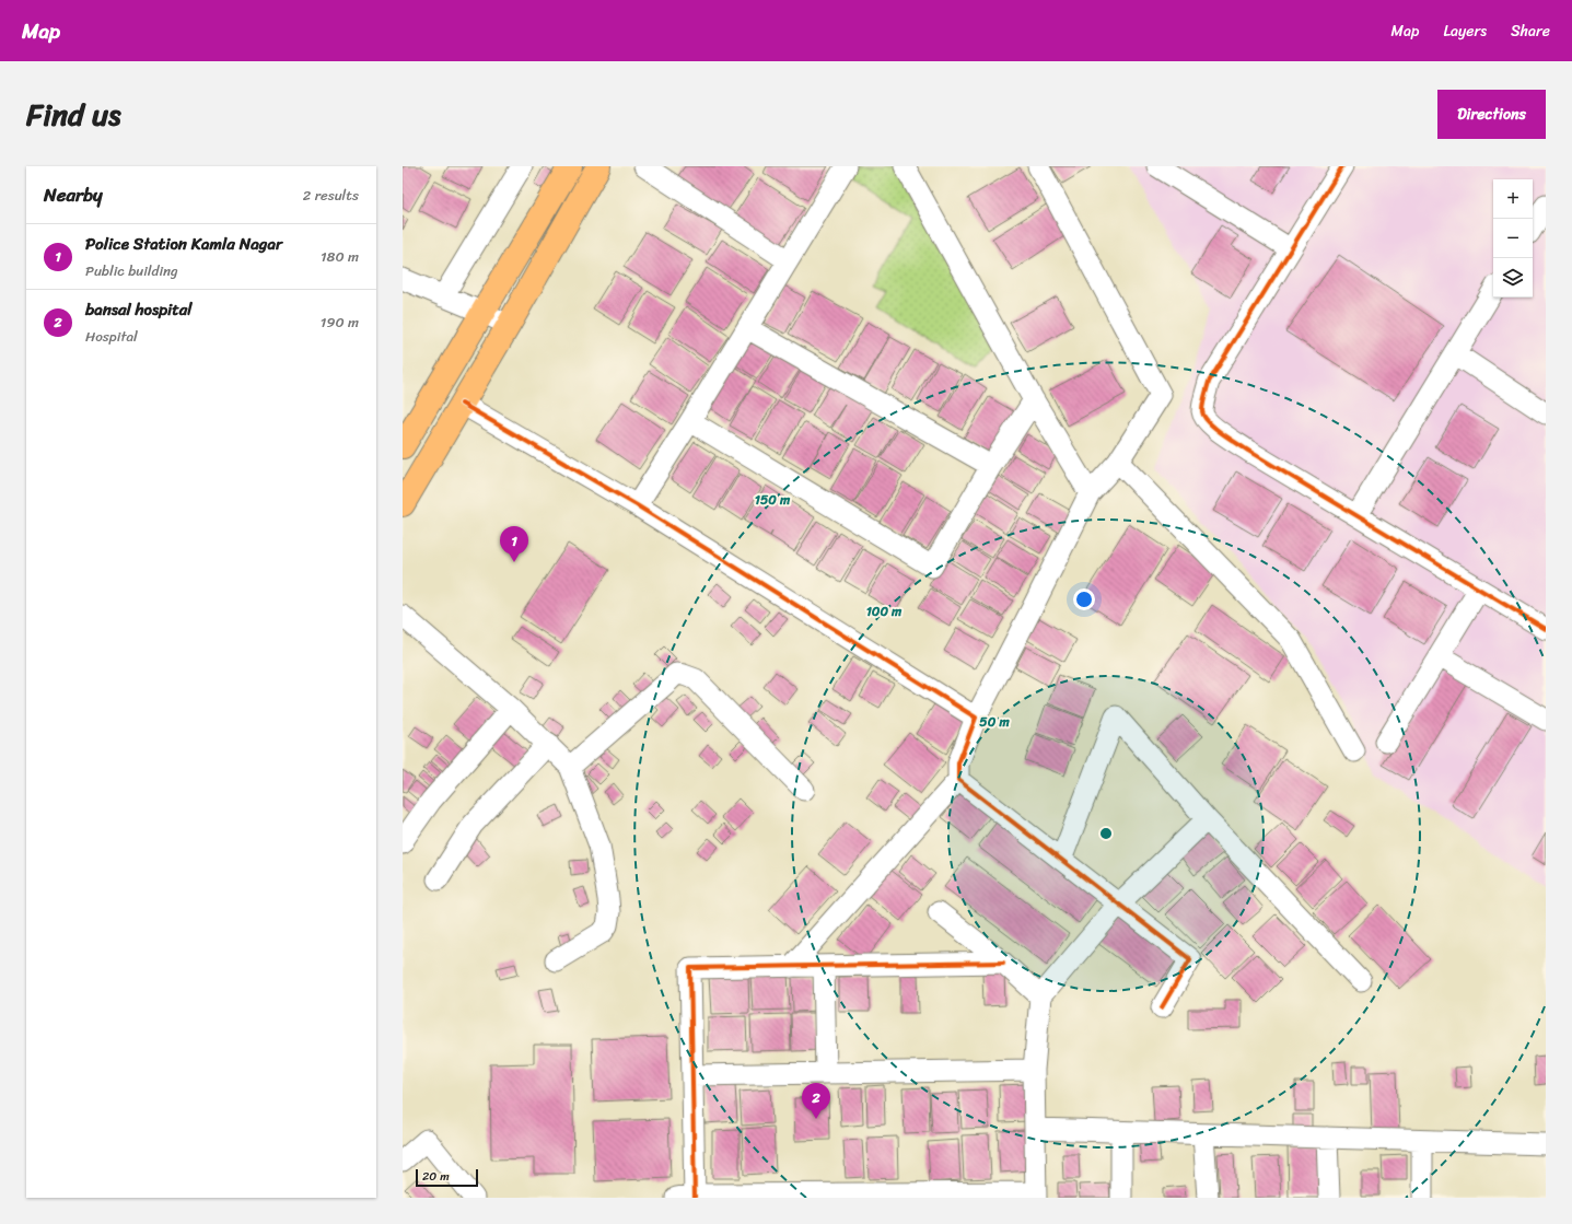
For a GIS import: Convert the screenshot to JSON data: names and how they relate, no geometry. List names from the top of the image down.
{
  "scale_bar": "20 m",
  "page": {
    "header": "Map",
    "nav": ["Map", "Layers", "Share"],
    "title": "Find us",
    "buttons": "Directions",
    "heading": ["Nearby", "2 results"],
    "map_buttons": ["+", "−"],
    "list": [
      {
        "mark": "1",
        "name": "Police Station Kamla Nagar",
        "note": "Public building",
        "value": "180 m"
      },
      {
        "mark": "2",
        "name": "bansal hospital",
        "note": "Hospital",
        "value": "190 m"
      }
    ],
    "pins": ["1", "2"],
    "scale": "20 m"
  },
  "rings": ["150 m", "100 m", "50 m"]
}
